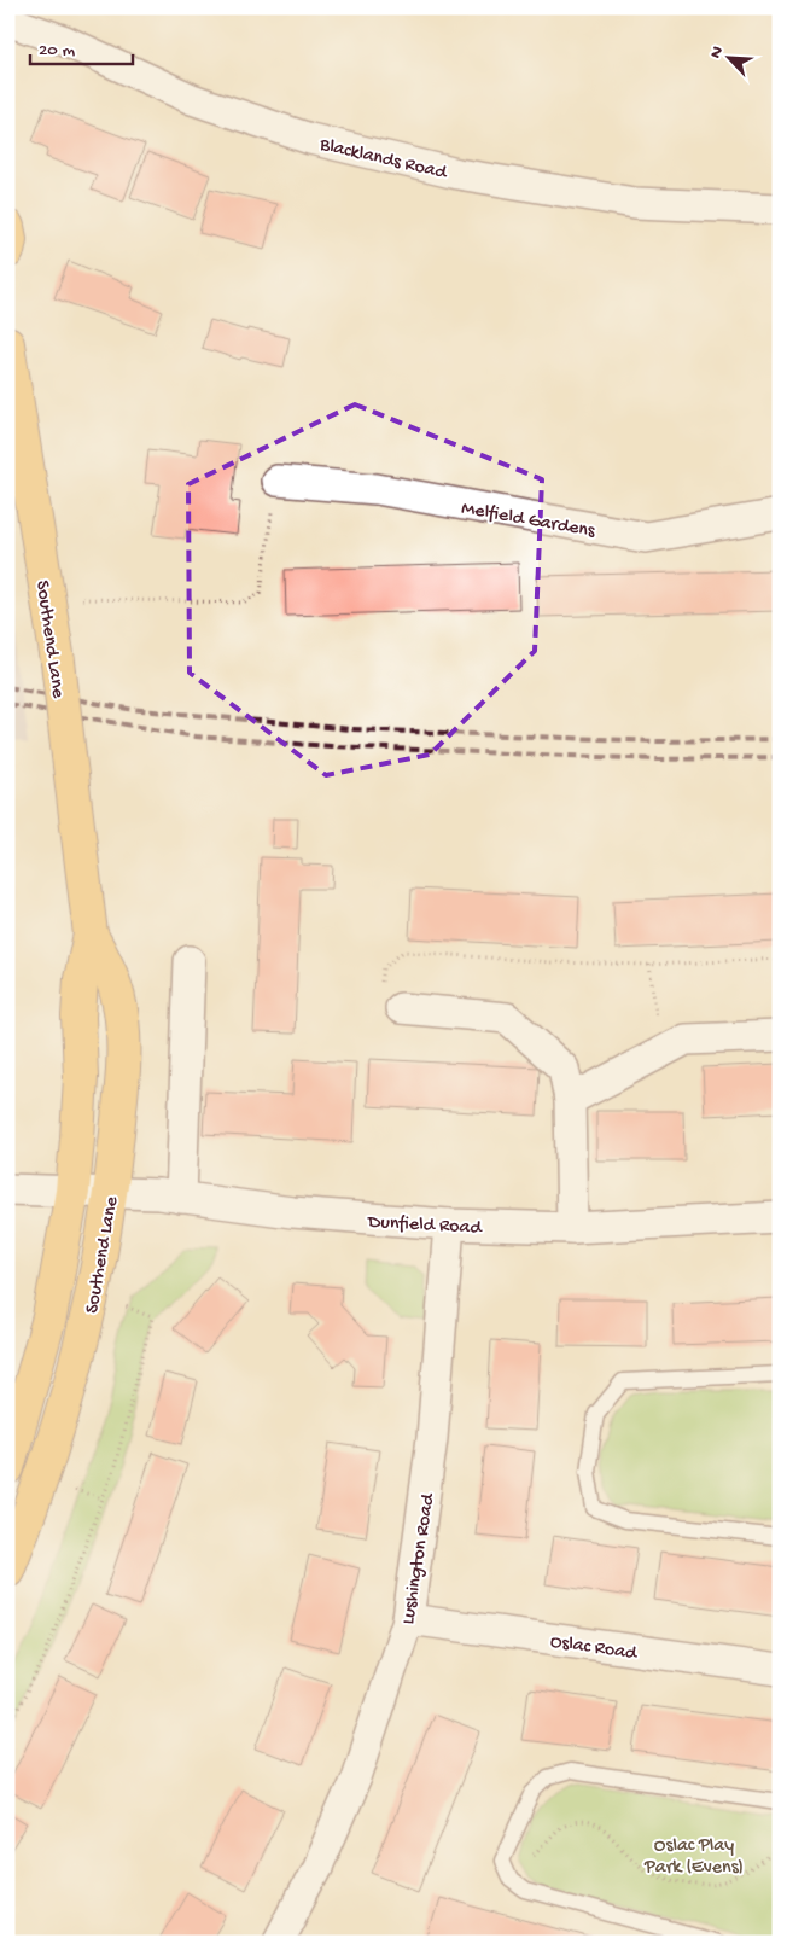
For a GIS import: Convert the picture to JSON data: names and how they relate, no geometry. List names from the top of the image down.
{
  "streets": {
    "main road": ["Southend Lane"],
    "street": [
      "Blacklands Road",
      "Melfield Gardens",
      "Dunfield Road",
      "Lushington Road",
      "Oslac Road"
    ]
  },
  "crossings": [
    ["Southend Lane", "Dunfield Road"],
    ["Dunfield Road", "Lushington Road"],
    ["Lushington Road", "Oslac Road"]
  ],
  "parks": ["Oslac Play Park (Evens)"],
  "scale_bar": "20 m",
  "north": "top left"
}
